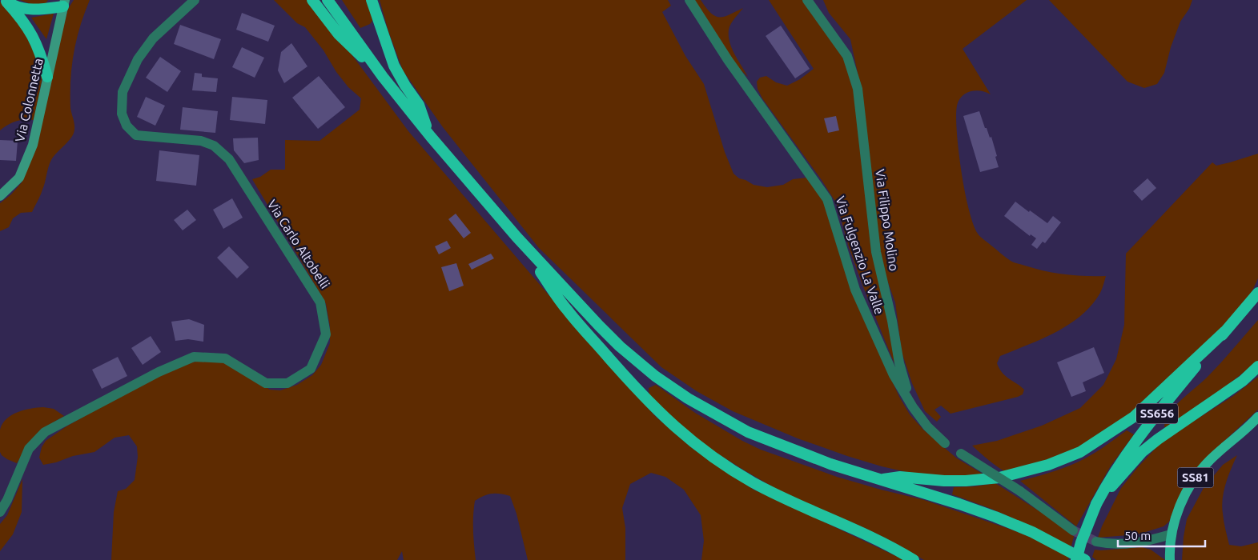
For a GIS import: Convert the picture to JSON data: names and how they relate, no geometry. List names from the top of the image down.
{
  "streets": {
    "highway": ["SS656"],
    "main road": ["Via Colonnetta", "SS81"],
    "street": ["Via Filippo Molino", "Via Carlo Altobelli", "Via Fulgenzio La Valle"]
  },
  "crossings": [
    ["Via Filippo Molino", "Via Fulgenzio La Valle"]
  ],
  "scale_bar": "50 m"
}
